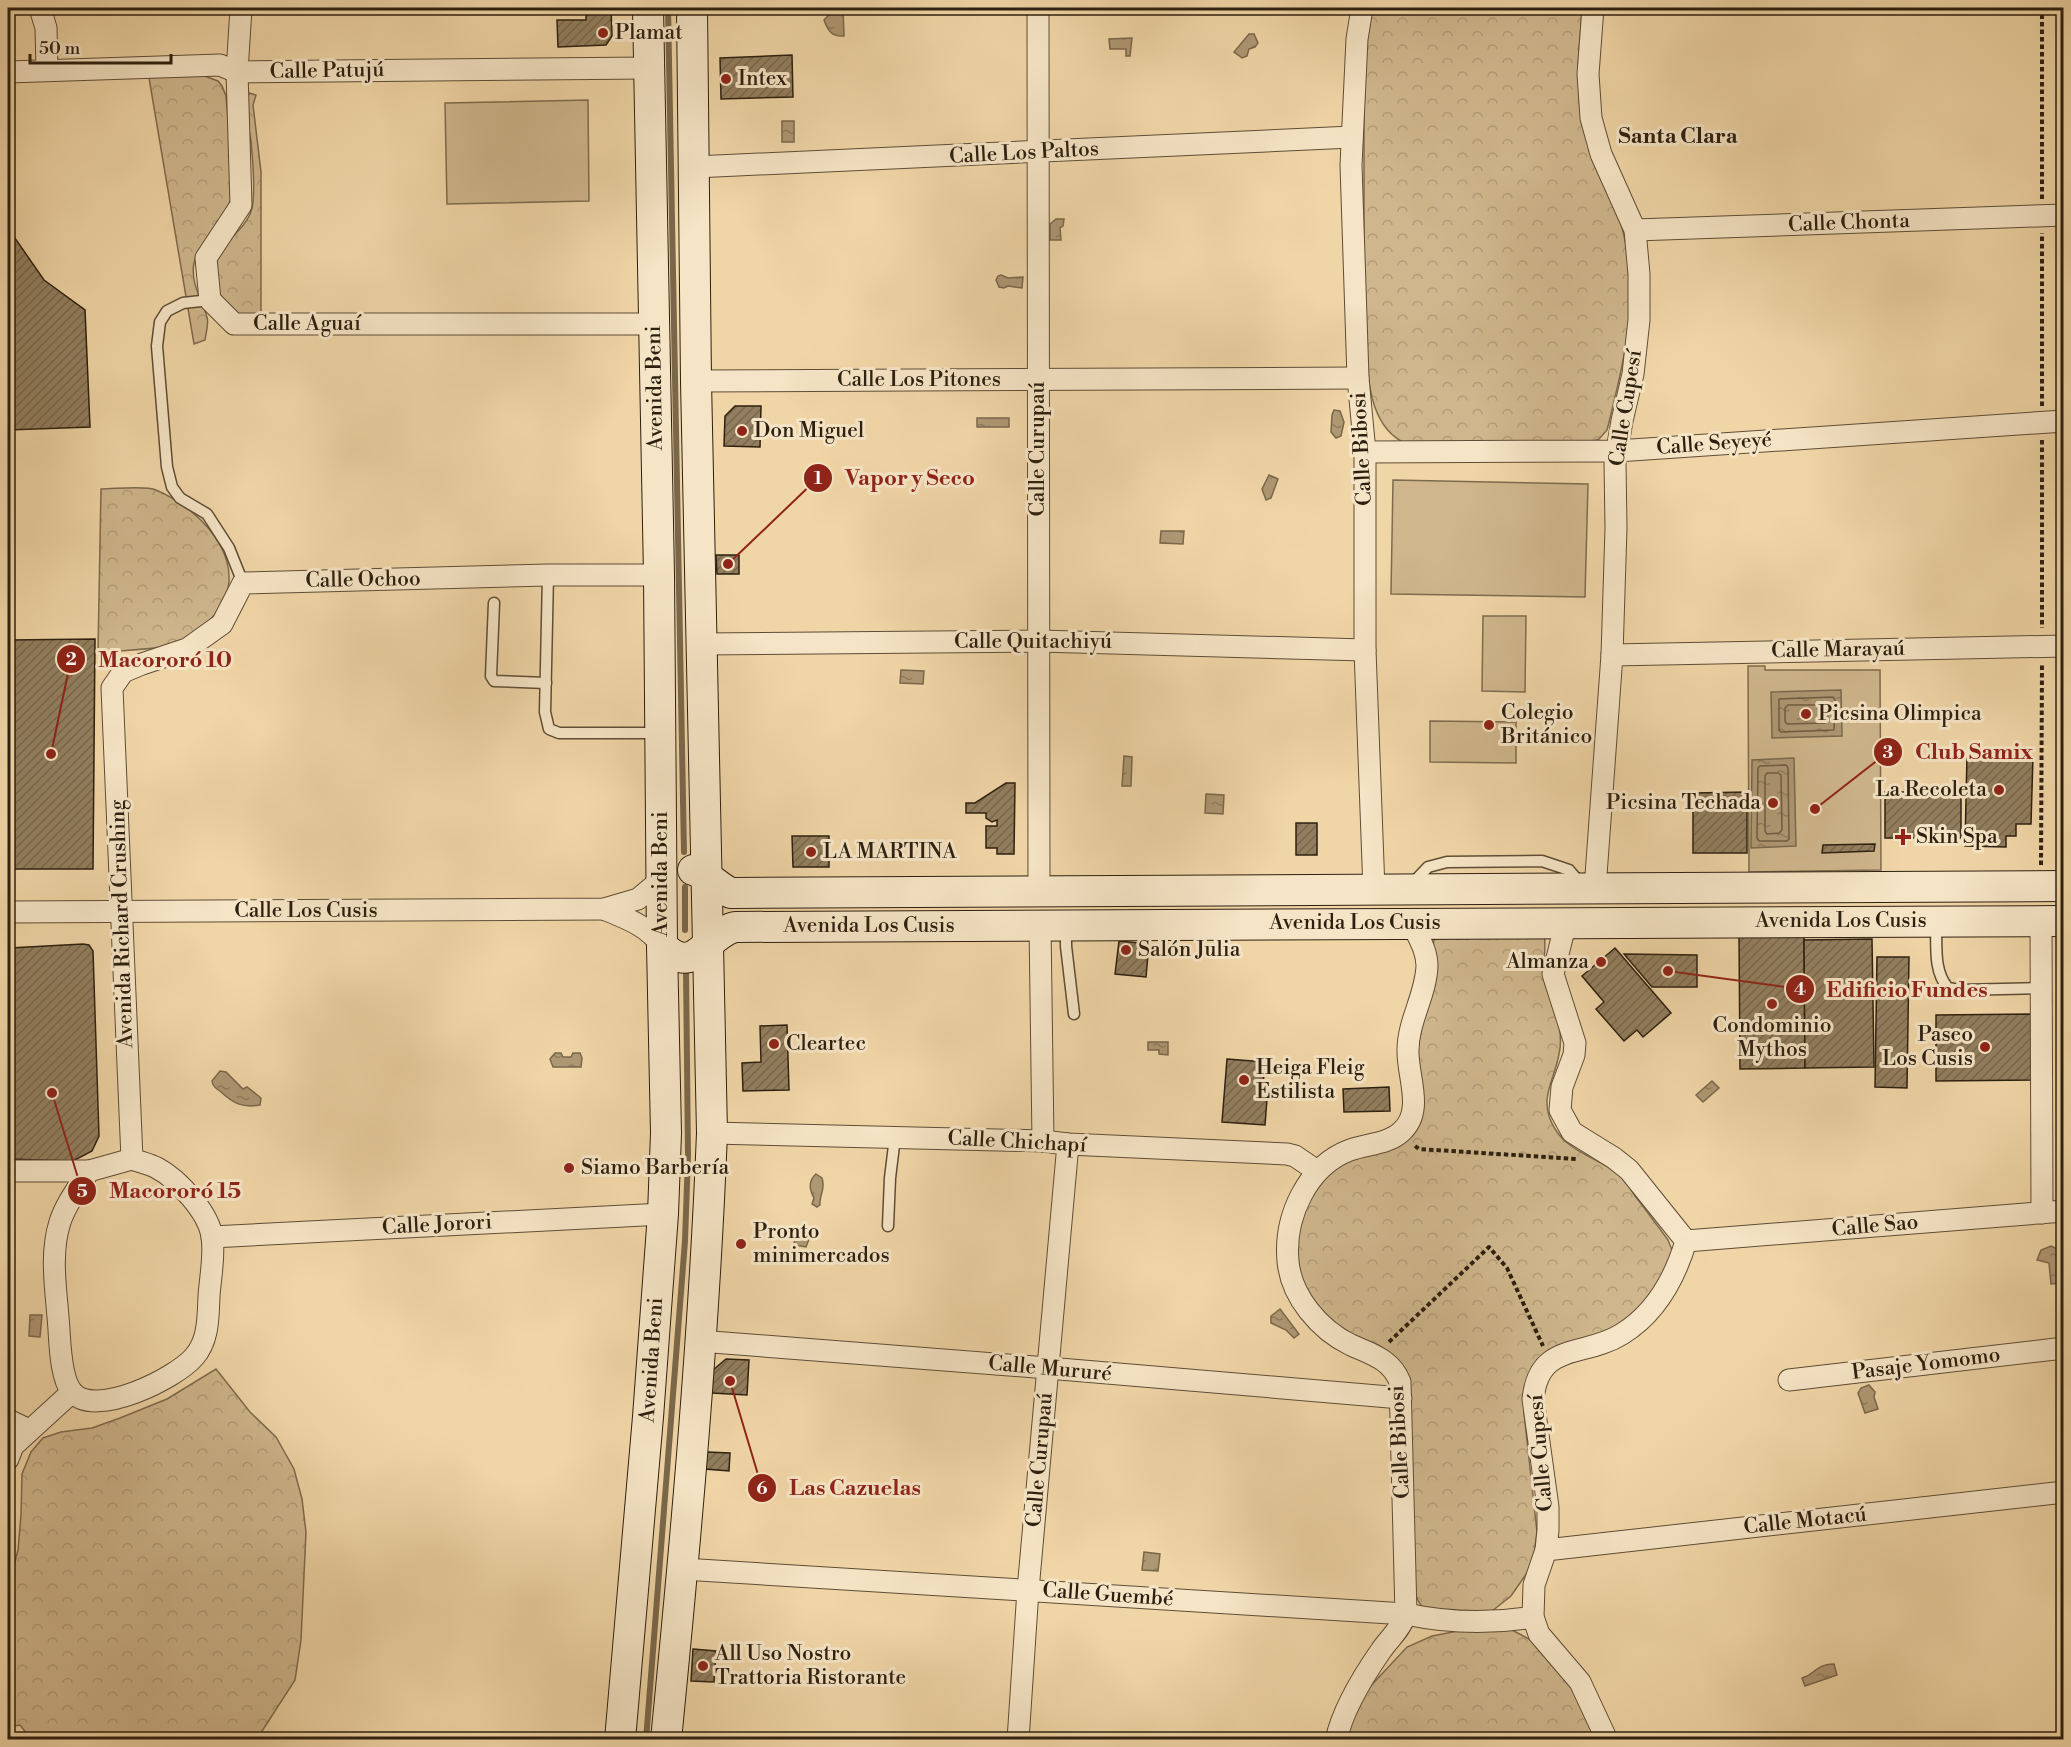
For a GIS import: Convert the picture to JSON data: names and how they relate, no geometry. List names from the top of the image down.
{
  "streets": {
    "street": [
      "Calle Patujú",
      "Calle Los Paltos",
      "Calle Chonta",
      "Calle Aguaí",
      "Calle Los Pitones",
      "Avenida Beni",
      "Calle Cupesí",
      "Calle Seyeyé",
      "Calle Curupaú",
      "Calle Bibosi",
      "Calle Ochoo",
      "Calle Quitachiyú",
      "Calle Marayaú",
      "Calle Los Cusis",
      "Avenida Los Cusis",
      "Avenida Richard Crushing",
      "Calle Chichapí",
      "Calle Jorori",
      "Calle Sao",
      "Pasaje Yomomo",
      "Calle Mururé",
      "Calle Motacú",
      "Calle Guembé"
    ]
  },
  "crossings": [
    ["Calle Patujú", "Avenida Beni"],
    ["Calle Los Paltos", "Avenida Beni"],
    ["Calle Los Paltos", "Calle Curupaú"],
    ["Calle Los Paltos", "Calle Bibosi"],
    ["Calle Chonta", "Calle Cupesí"],
    ["Calle Aguaí", "Avenida Beni"],
    ["Calle Los Pitones", "Avenida Beni"],
    ["Calle Los Pitones", "Calle Curupaú"],
    ["Calle Los Pitones", "Calle Bibosi"],
    ["Avenida Beni", "Calle Ochoo"],
    ["Avenida Beni", "Calle Quitachiyú"],
    ["Avenida Beni", "Calle Los Cusis"],
    ["Avenida Beni", "Avenida Los Cusis"],
    ["Avenida Beni", "Calle Chichapí"],
    ["Avenida Beni", "Calle Jorori"],
    ["Avenida Beni", "Calle Mururé"],
    ["Avenida Beni", "Calle Guembé"],
    ["Calle Cupesí", "Calle Seyeyé"],
    ["Calle Cupesí", "Calle Marayaú"],
    ["Calle Cupesí", "Avenida Los Cusis"],
    ["Calle Cupesí", "Calle Motacú"],
    ["Calle Cupesí", "Calle Guembé"],
    ["Calle Seyeyé", "Calle Bibosi"],
    ["Calle Curupaú", "Calle Quitachiyú"],
    ["Calle Curupaú", "Avenida Los Cusis"],
    ["Calle Curupaú", "Calle Chichapí"],
    ["Calle Curupaú", "Calle Mururé"],
    ["Calle Curupaú", "Calle Guembé"],
    ["Calle Bibosi", "Calle Quitachiyú"],
    ["Calle Bibosi", "Avenida Los Cusis"],
    ["Calle Bibosi", "Calle Chichapí"],
    ["Calle Bibosi", "Calle Mururé"],
    ["Calle Bibosi", "Calle Guembé"],
    ["Calle Ochoo", "Avenida Richard Crushing"],
    ["Calle Los Cusis", "Avenida Los Cusis"],
    ["Calle Los Cusis", "Avenida Richard Crushing"],
    ["Avenida Richard Crushing", "Calle Jorori"]
  ],
  "districts": ["Santa Clara"],
  "places": {
    "other": [
      "Plamat",
      "Intex",
      "Don Miguel",
      "Vapor y Seco",
      "Picsina Olimpica",
      "Colegio Británico",
      "Macororó 10",
      "La Recoleta",
      "Picsina Techada",
      "Club Samix",
      "LA MARTINA",
      "Salón Julia",
      "Almanza",
      "Edificio Fundes",
      "Condominio Mythos",
      "Cleartec",
      "Paseo Los Cusis",
      "Heiga Fleig Estilista",
      "Macororó 15",
      "Siamo Barbería",
      "Pronto minimercados",
      "Las Cazuelas",
      "All Uso Nostro Trattoria Ristorante"
    ],
    "health": ["Skin Spa"]
  },
  "scale_bar": "50 m"
}
